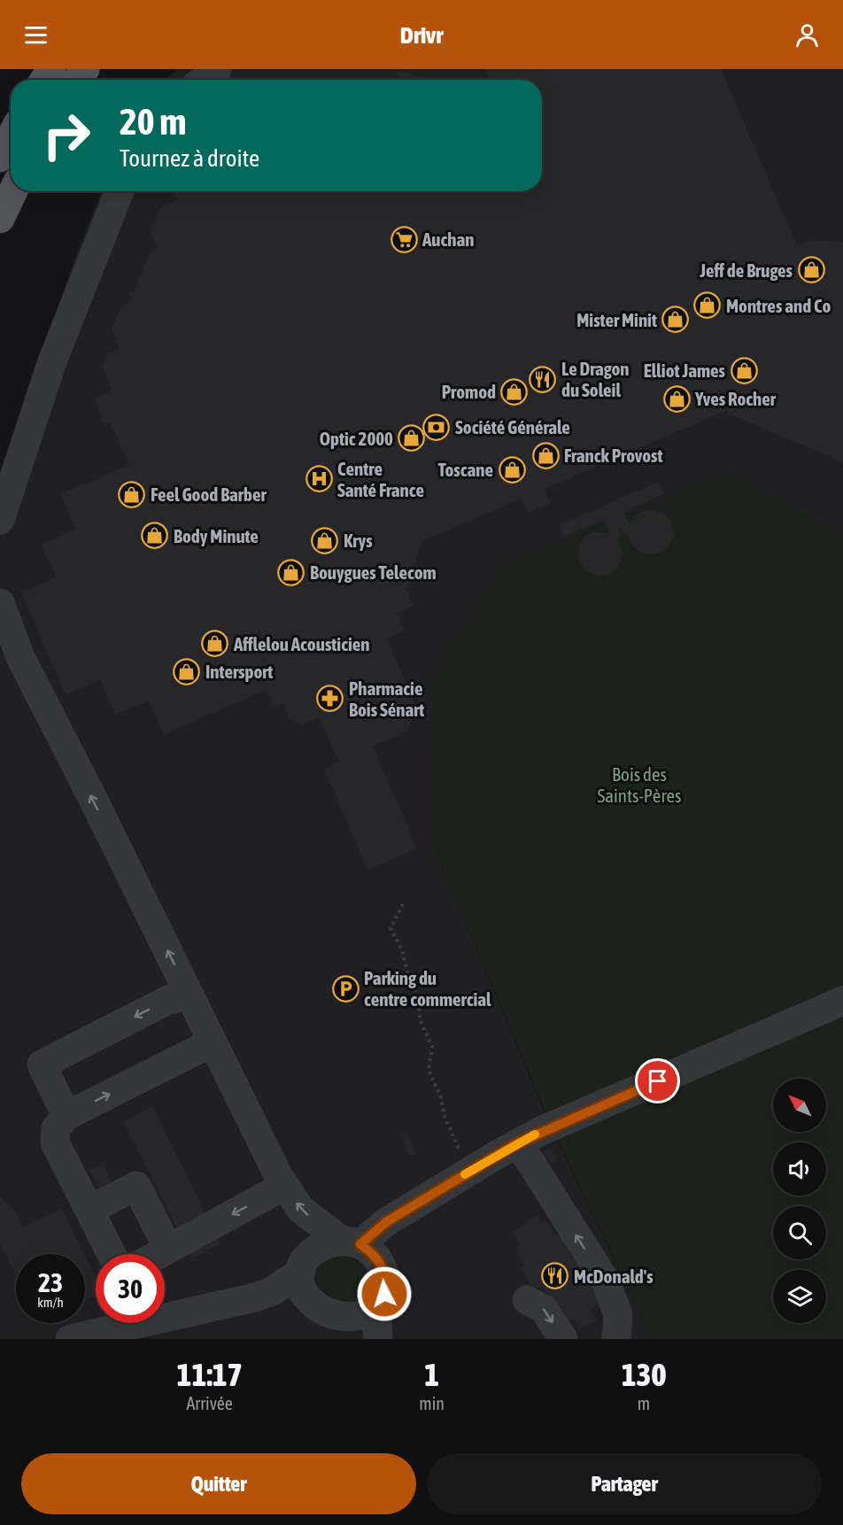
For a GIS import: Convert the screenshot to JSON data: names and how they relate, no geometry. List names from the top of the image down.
{
  "parks": ["Bois des Saints-Pères"],
  "places": {
    "supermarket": ["Auchan"],
    "shop": [
      "Jeff de Bruges",
      "Montres and Co",
      "Mister Minit",
      "Elliot James",
      "Promod",
      "Yves Rocher",
      "Optic 2000",
      "Franck Provost",
      "Toscane",
      "Feel Good Barber",
      "Body Minute",
      "Krys",
      "Bouygues Telecom",
      "Afflelou Acousticien",
      "Intersport"
    ],
    "restaurant": ["Le Dragon du Soleil", "McDonald's"],
    "bank": ["Société Générale"],
    "hospital": ["Centre Santé France"],
    "pharmacy": ["Pharmacie Bois Sénart"],
    "parking": ["Parking du centre commercial"]
  },
  "north": "top left",
  "page": {
    "header": "Drivr",
    "turn": ["20 m", "Tournez à droite"],
    "speed": "23 km/h",
    "limit": "30",
    "eta": [
      "11:17",
      "Arrivée",
      "1",
      "min",
      "130",
      "m"
    ],
    "buttons": ["Quitter", "Partager"]
  }
}
